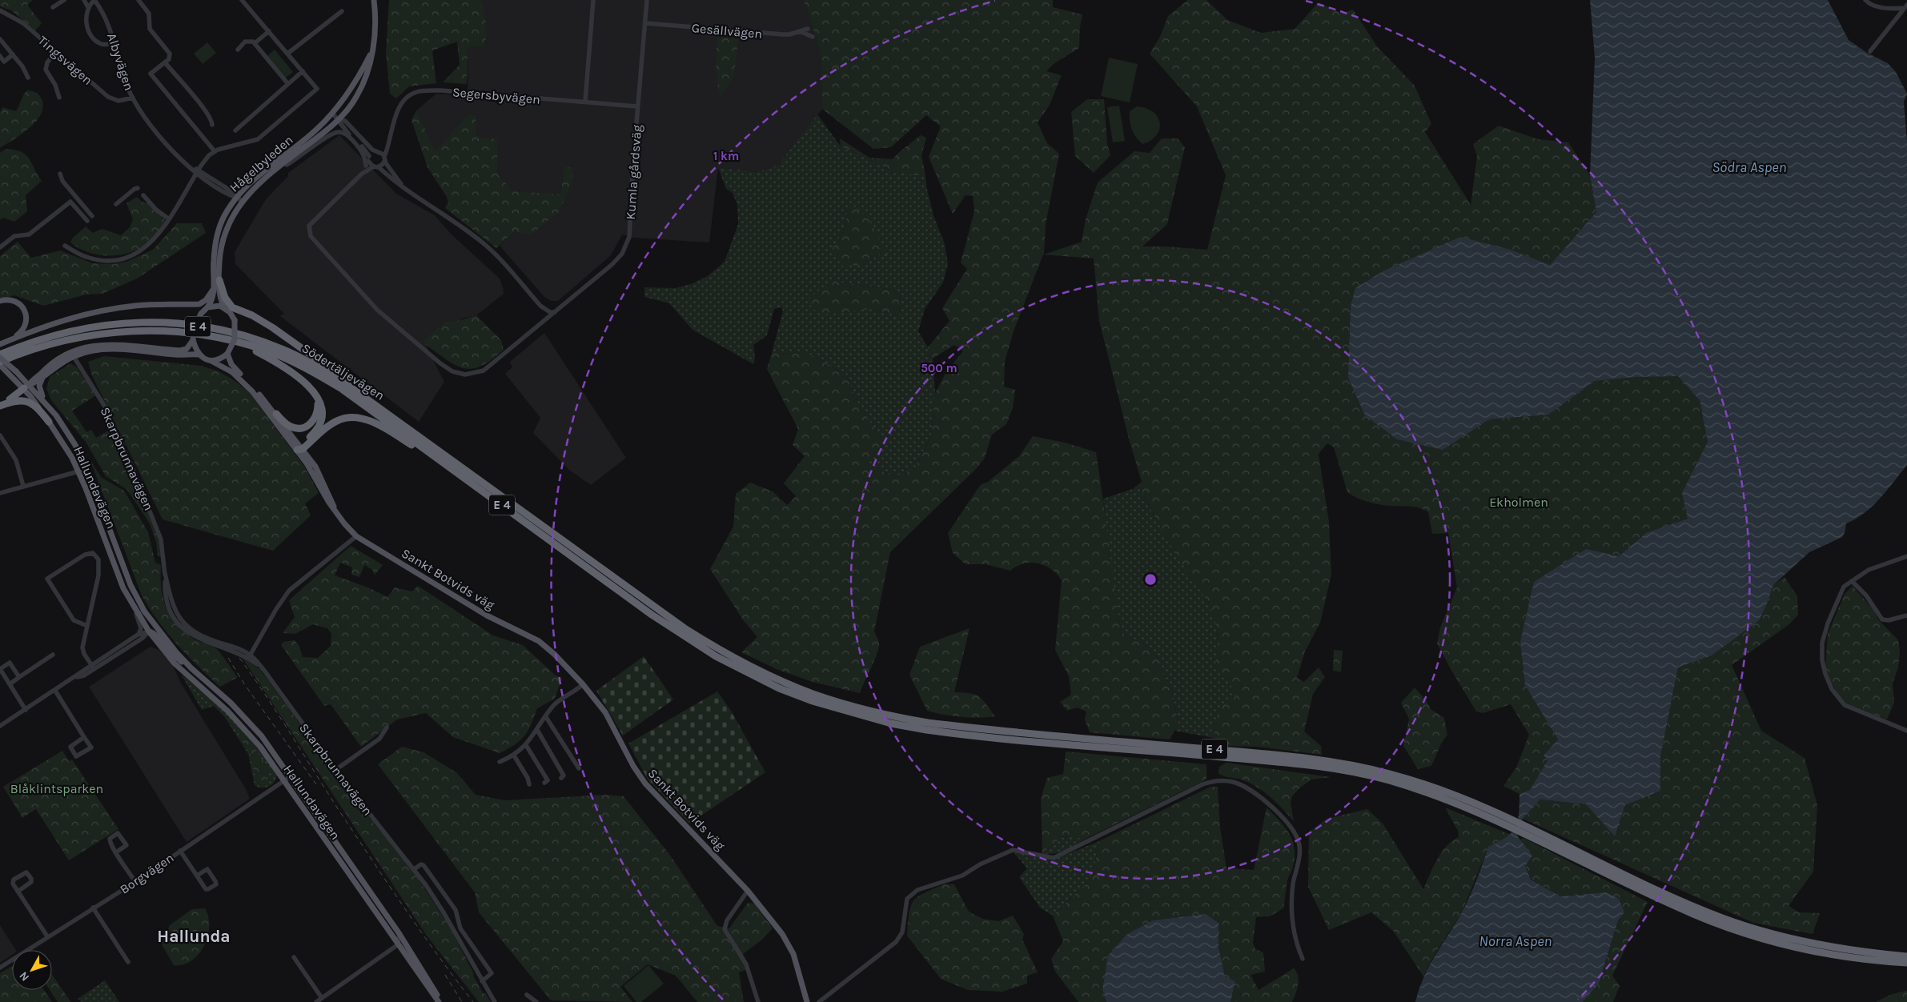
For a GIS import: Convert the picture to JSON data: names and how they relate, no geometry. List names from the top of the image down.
{
  "streets": {
    "highway": ["E 4", "Södertäljevägen"],
    "main road": ["Hågelbyleden", "Hallundavägen", "Sankt Botvids väg"],
    "street": [
      "Gesällvägen",
      "Tingsvägen",
      "Albyvägen",
      "Segersbyvägen",
      "Kumla gårdsväg",
      "Skarpbrunnavägen",
      "Borgvägen"
    ]
  },
  "crossings": [
    ["Gesällvägen", "Kumla gårdsväg"],
    ["Tingsvägen", "Albyvägen"],
    ["Albyvägen", "Hågelbyleden"],
    ["Segersbyvägen", "Kumla gårdsväg"],
    ["Hågelbyleden", "Sankt Botvids väg"],
    ["E 4", "Södertäljevägen"],
    ["E 4", "Hallundavägen"],
    ["Hallundavägen", "Borgvägen"]
  ],
  "districts": ["Hallunda"],
  "water": ["Södra Aspen", "Norra Aspen"],
  "parks": ["Ekholmen", "Blåklintsparken"],
  "north": "bottom left",
  "rings": ["1 km", "500 m"]
}
